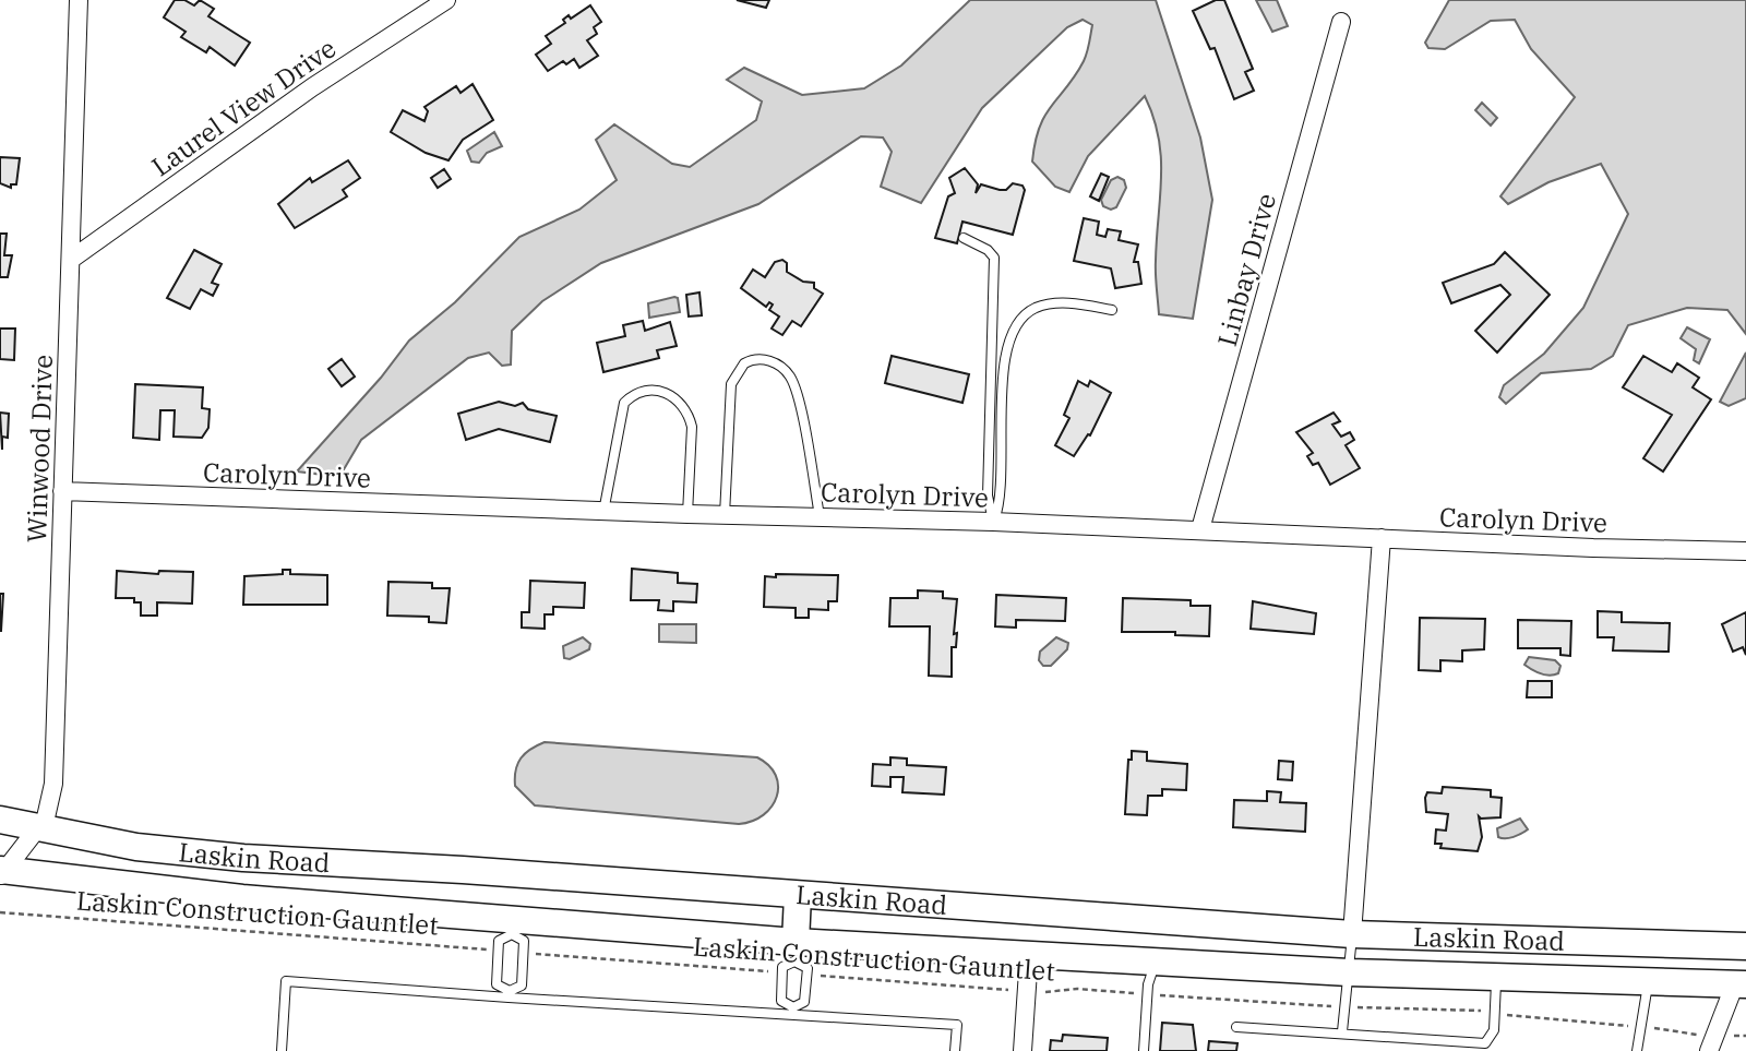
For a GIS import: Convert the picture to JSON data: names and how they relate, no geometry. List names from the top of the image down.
{
  "streets": {
    "main road": ["Laskin Road"],
    "street": [
      "Laurel View Drive",
      "Linbay Drive",
      "Winwood Drive",
      "Carolyn Drive"
    ],
    "path": ["Laskin Construction Gauntlet"]
  },
  "crossings": [
    ["Laurel View Drive", "Winwood Drive"],
    ["Linbay Drive", "Carolyn Drive"],
    ["Winwood Drive", "Carolyn Drive"],
    ["Winwood Drive", "Laskin Road"]
  ]
}
